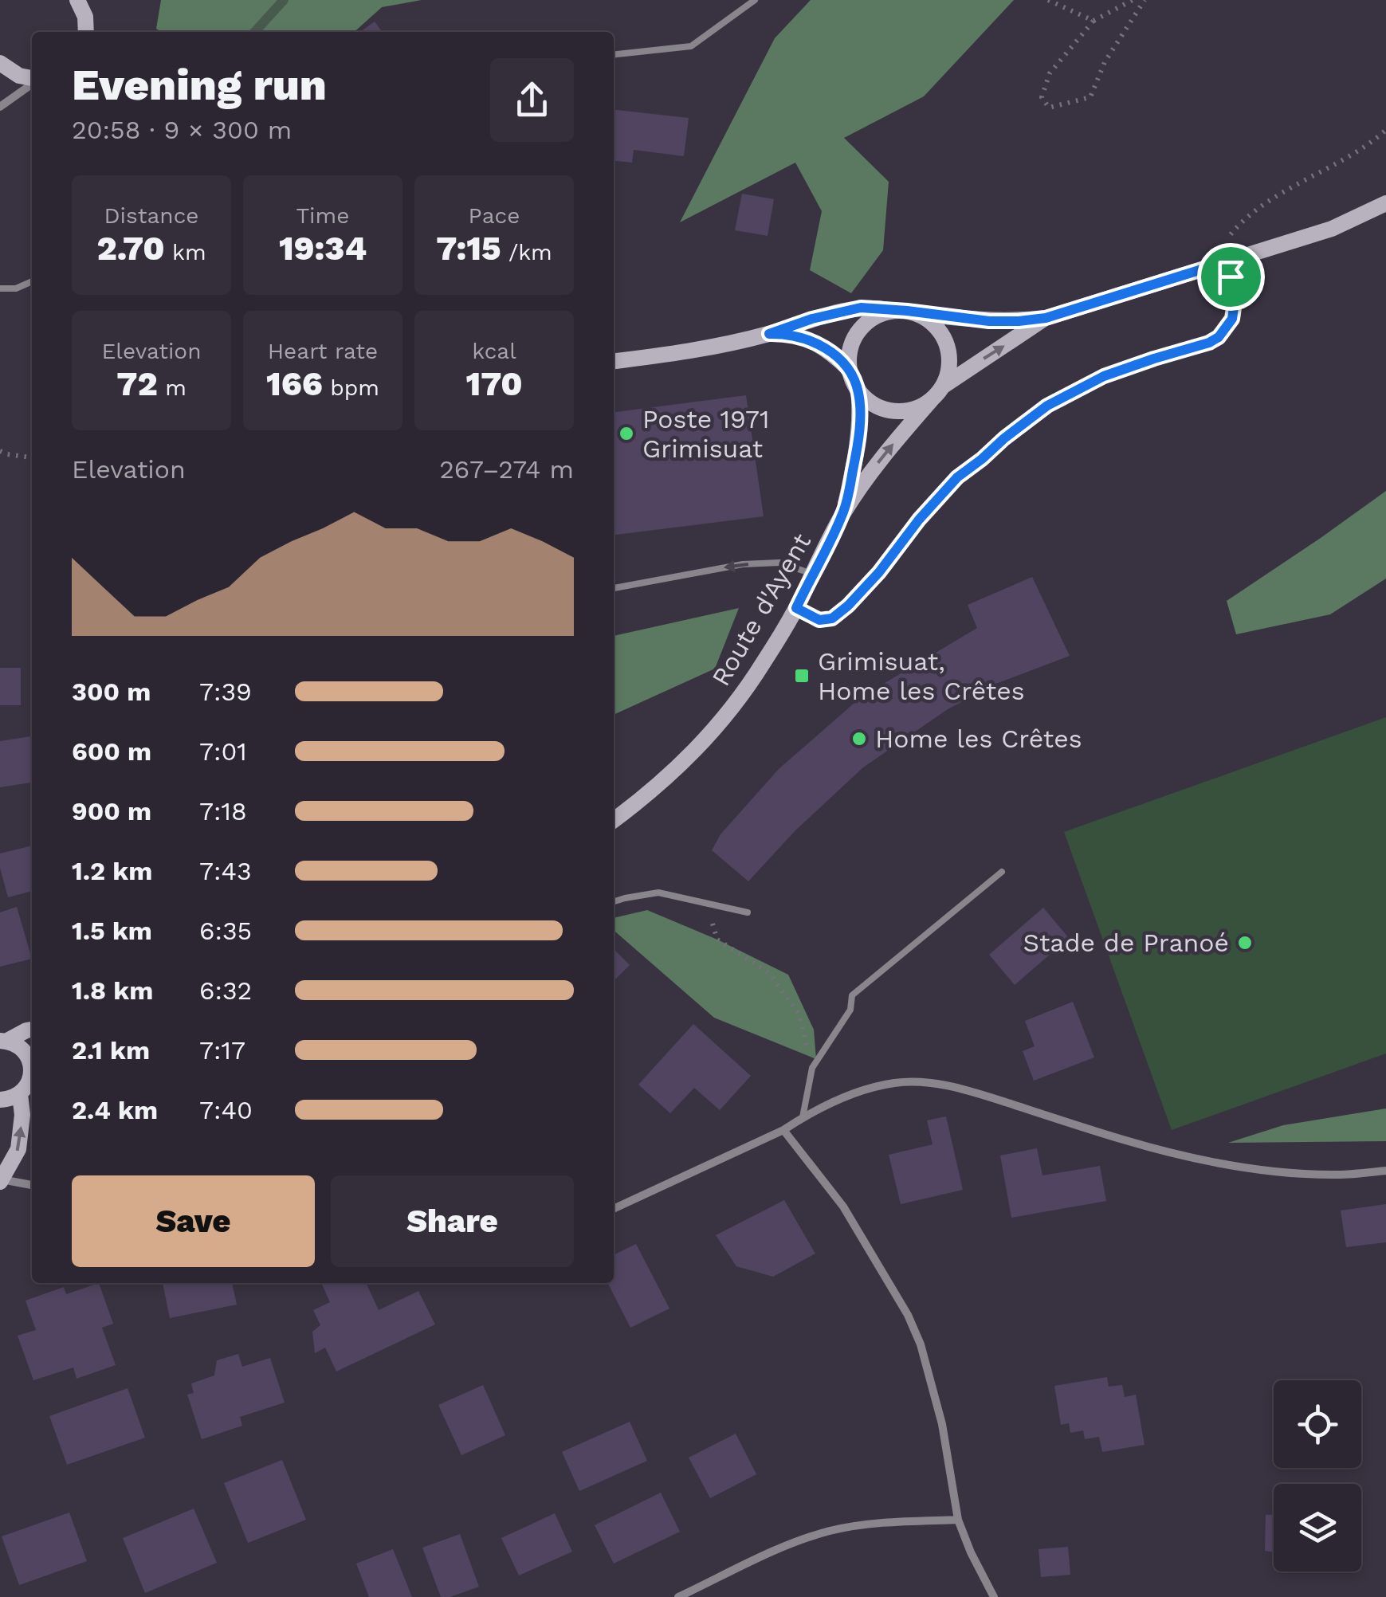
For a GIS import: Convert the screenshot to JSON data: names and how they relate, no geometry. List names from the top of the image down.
{
  "streets": {
    "street": ["Route d'Ayent"]
  },
  "places": {
    "other": ["Poste 1971 Grimisuat", "Home les Crêtes", "Stade de Pranoé"],
    "transit": ["Grimisuat, Home les Crêtes"]
  },
  "page": {
    "heading": ["Evening run", "20:58 · 9 × 300 m"],
    "stats": [
      ["Distance", "2.70 km"],
      ["Time", "19:34"],
      ["Pace", "7:15 /km"],
      ["Elevation", "72 m"],
      ["Heart rate", "166 bpm"],
      ["kcal", "170"]
    ],
    "chart": ["Elevation", "267–274 m"],
    "list": [
      {
        "name": "300 m",
        "note": "7:39"
      },
      {
        "name": "600 m",
        "note": "7:01"
      },
      {
        "name": "900 m",
        "note": "7:18"
      },
      {
        "name": "1.2 km",
        "note": "7:43"
      },
      {
        "name": "1.5 km",
        "note": "6:35"
      },
      {
        "name": "1.8 km",
        "note": "6:32"
      },
      {
        "name": "2.1 km",
        "note": "7:17"
      },
      {
        "name": "2.4 km",
        "note": "7:40"
      }
    ],
    "buttons": ["Save", "Share"]
  }
}
